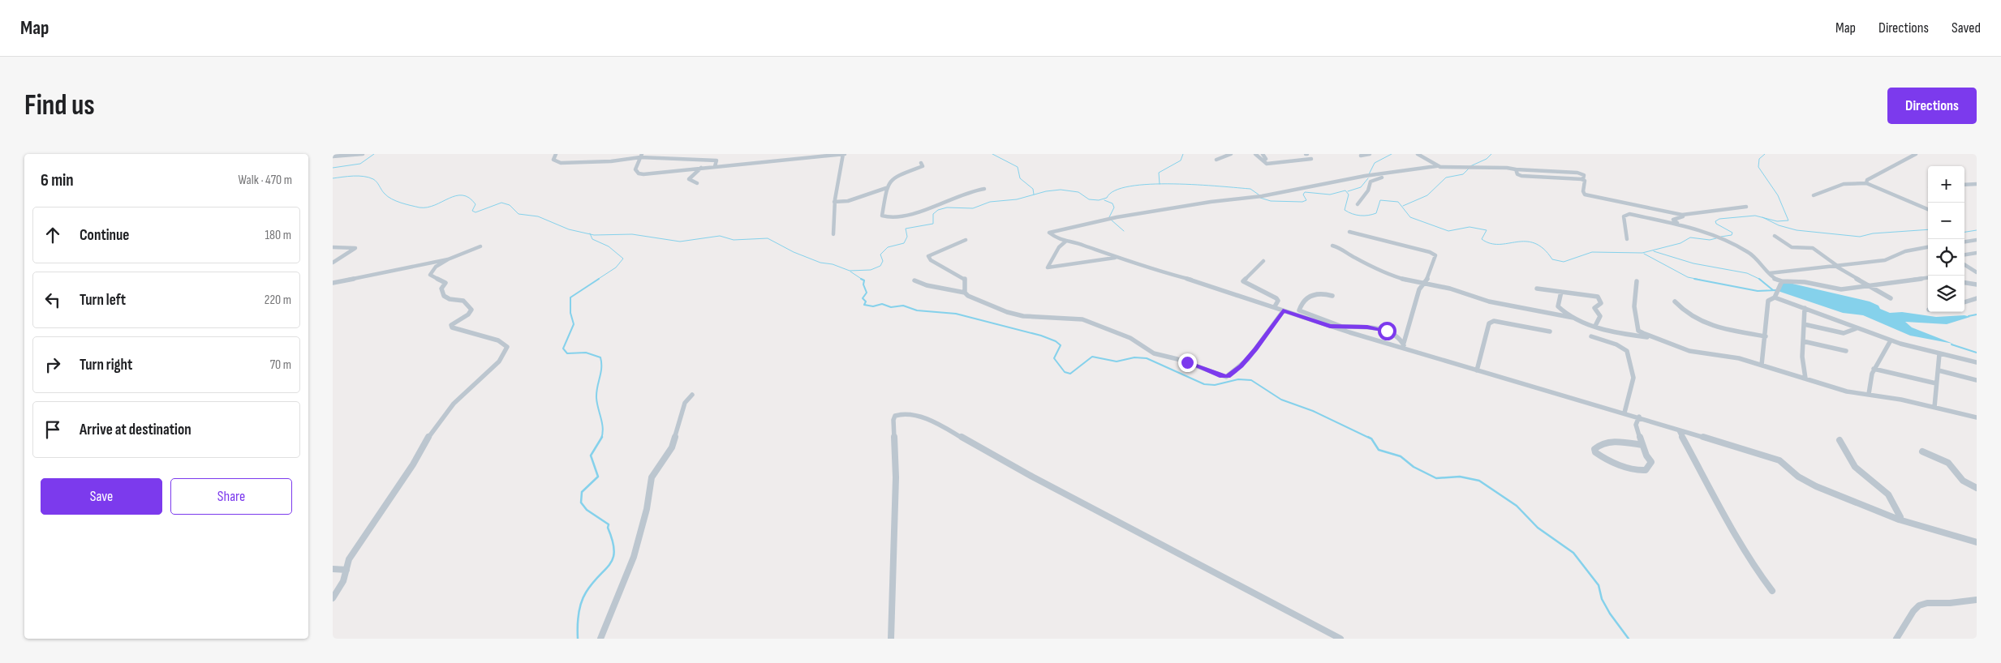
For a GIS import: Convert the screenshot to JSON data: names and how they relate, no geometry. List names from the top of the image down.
{
  "page": {
    "header": "Map",
    "nav": ["Map", "Directions", "Saved"],
    "buttons": [
      "Directions",
      ["Save", "Share"]
    ],
    "title": "Find us",
    "heading": ["6 min", "Walk · 470 m"],
    "map_buttons": ["+", "−"],
    "list": [
      ["Continue", "180 m"],
      ["Turn left", "220 m"],
      ["Turn right", "70 m"],
      "Arrive at destination"
    ]
  }
}
